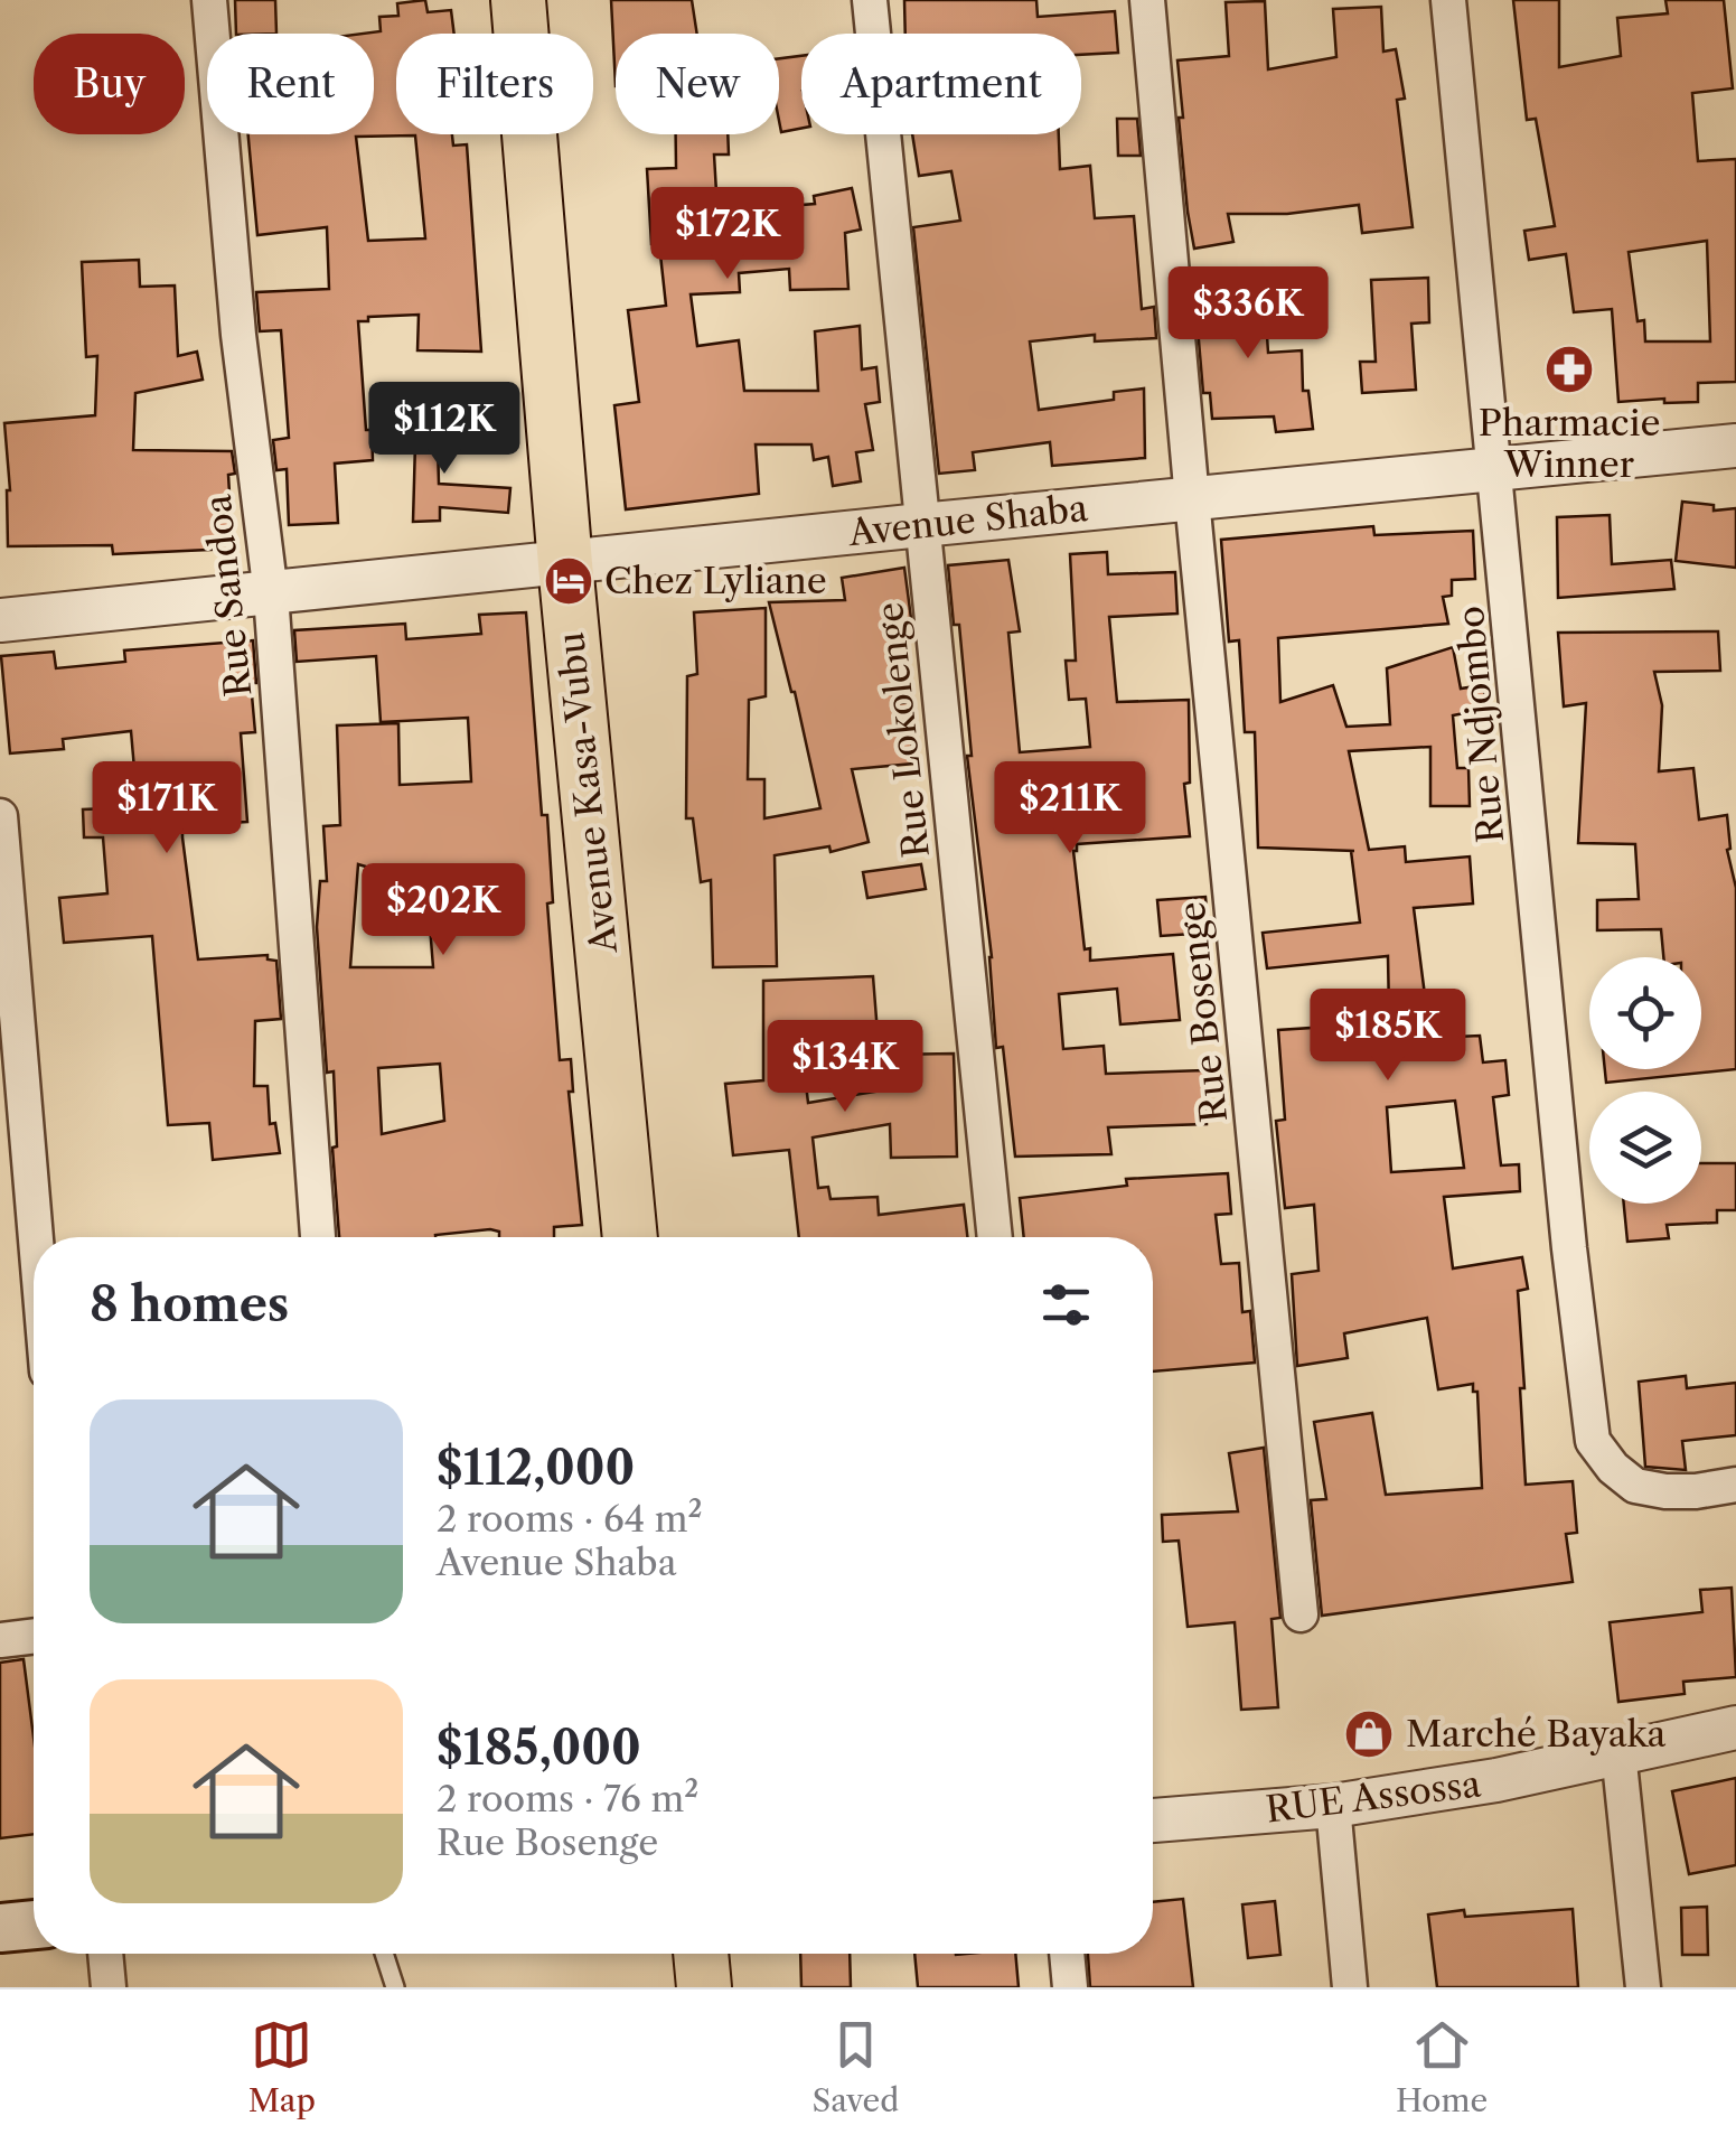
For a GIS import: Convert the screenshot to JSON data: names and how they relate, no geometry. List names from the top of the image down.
{
  "streets": {
    "main road": ["Avenue Kasa-Vubu"],
    "street": [
      "Avenue Shaba",
      "Rue Sandoa",
      "Rue Ndjombo",
      "Rue Lokolenge",
      "Rue Bosenge",
      "RUE Assossa"
    ]
  },
  "crossings": [
    ["Avenue Shaba", "Rue Sandoa"],
    ["Avenue Shaba", "Rue Ndjombo"],
    ["Avenue Shaba", "Rue Lokolenge"],
    ["Avenue Shaba", "Avenue Kasa-Vubu"],
    ["Avenue Shaba", "Rue Bosenge"]
  ],
  "places": {
    "pharmacy": ["Pharmacie Winner"],
    "hotel": ["Chez Lyliane"],
    "shop": ["Marché Bayaka"]
  },
  "page": {
    "chip": [
      "Buy",
      "Rent",
      "Filters",
      "New",
      "Apartment"
    ],
    "price": [
      "$172K",
      "$336K",
      "$112K",
      "$171K",
      "$211K",
      "$202K",
      "$185K",
      "$134K"
    ],
    "heading": "8 homes",
    "list": [
      {
        "name": "$112,000",
        "note": "2 rooms · 64 m² · Avenue Shaba"
      },
      {
        "name": "$185,000",
        "note": "2 rooms · 76 m² · Rue Bosenge"
      }
    ],
    "tabs": ["Map", "Saved", "Home"]
  }
}
